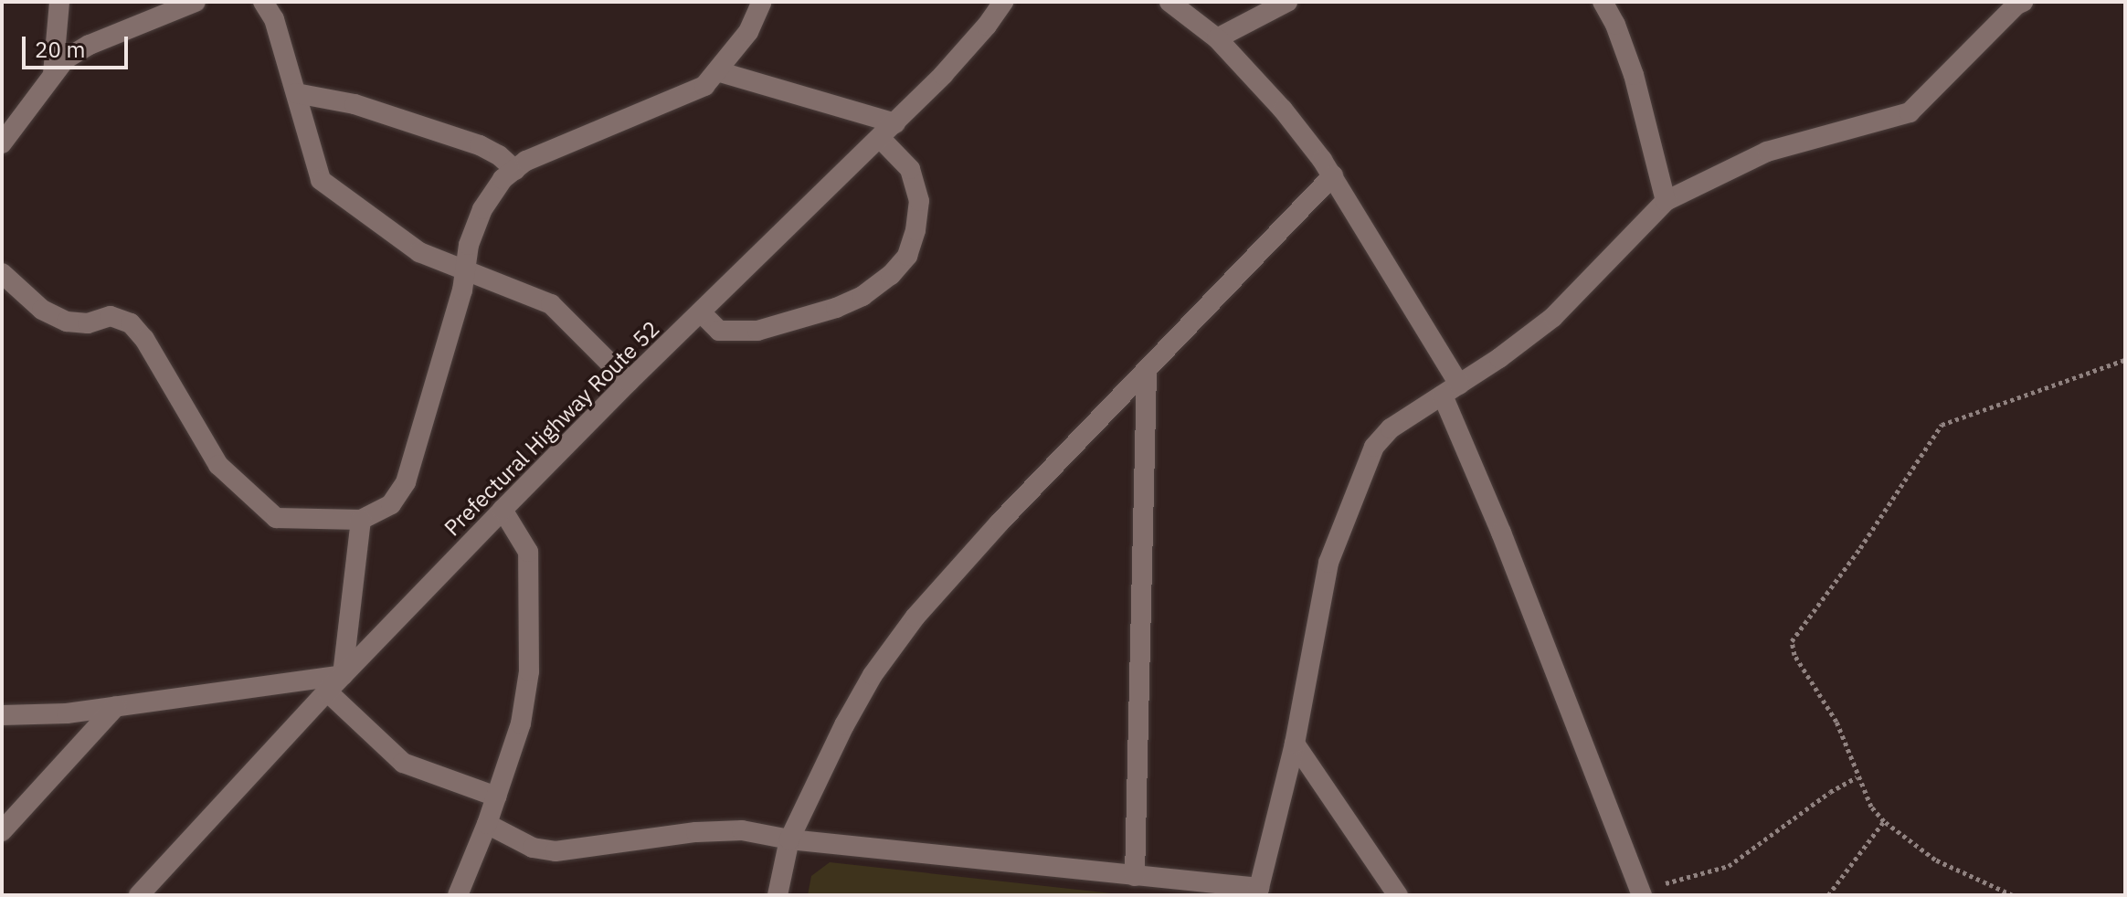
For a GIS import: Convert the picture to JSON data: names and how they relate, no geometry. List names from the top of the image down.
{
  "streets": {
    "street": ["Prefectural Highway Route 52"]
  },
  "scale_bar": "20 m"
}
